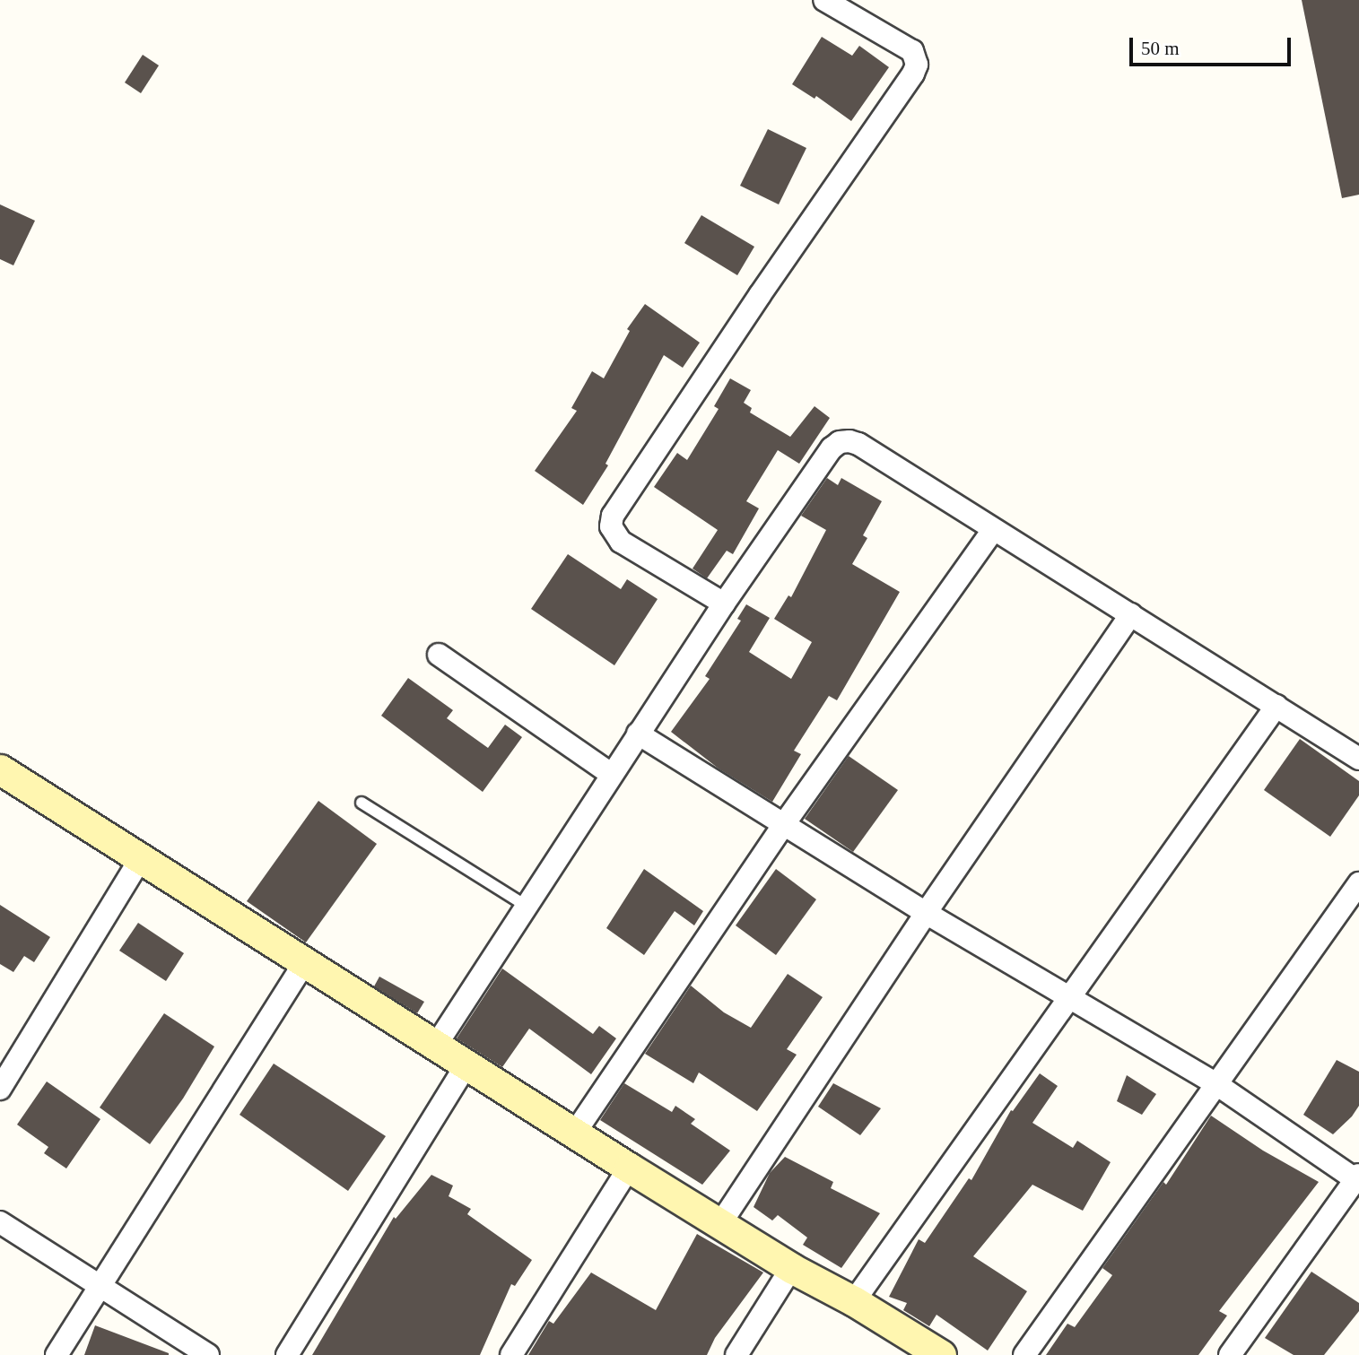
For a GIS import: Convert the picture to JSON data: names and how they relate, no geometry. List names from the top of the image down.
{
  "scale_bar": "50 m"
}
